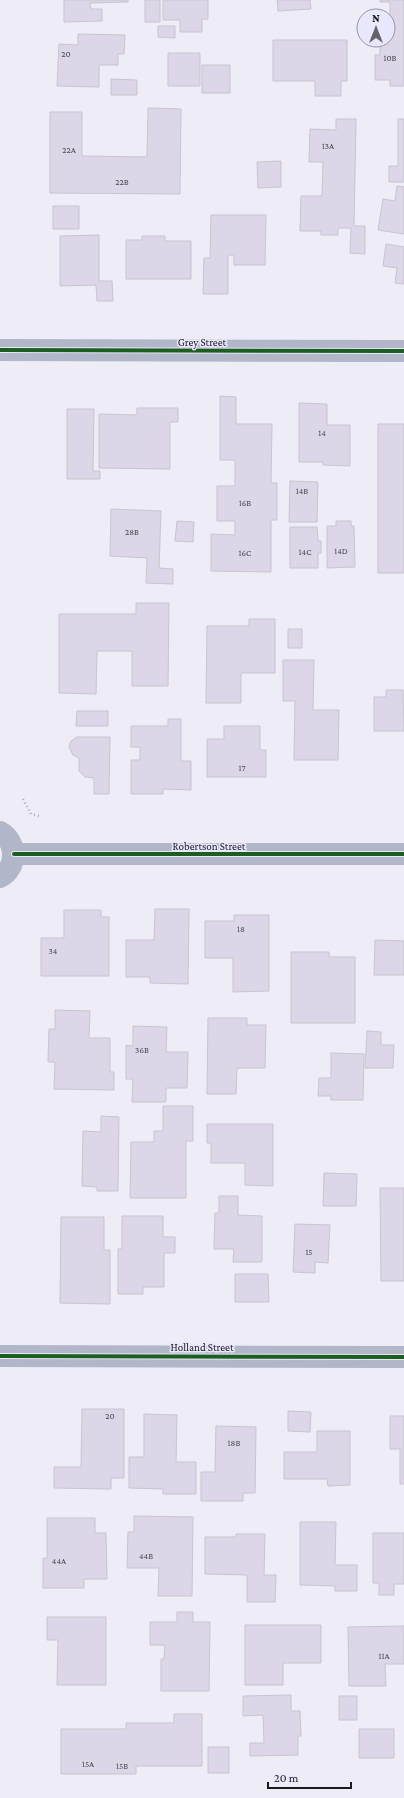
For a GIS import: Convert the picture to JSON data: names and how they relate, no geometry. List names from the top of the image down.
{
  "streets": {
    "street": ["Grey Street", "Robertson Street", "Holland Street"]
  },
  "house_numbers": [
    "20",
    "10B",
    "13A",
    "22A",
    "22B",
    "14",
    "14B",
    "16B",
    "28B",
    "14D",
    "14C",
    "16C",
    "17",
    "18",
    "34",
    "36B",
    "15",
    "20",
    "18B",
    "44B",
    "44A",
    "11A",
    "15A",
    "15B"
  ],
  "scale_bar": "20 m",
  "north": "top"
}
